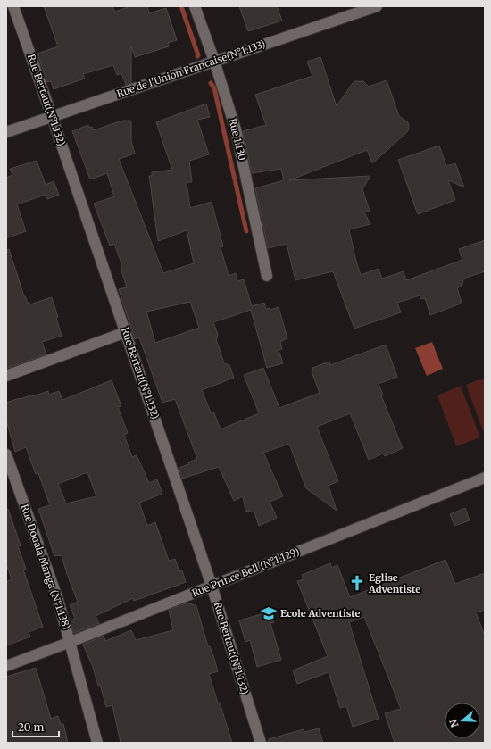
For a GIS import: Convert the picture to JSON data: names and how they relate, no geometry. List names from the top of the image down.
{
  "streets": {
    "street": [
      "Rue de l'Union Francaise(N°1.133)",
      "Rue Bertaut(N°1.132)",
      "Rue 1.130",
      "Rue Douala Manga (N°1.138)",
      "Rue Prince Bell (N°1.129)"
    ]
  },
  "crossings": [
    ["Rue de l'Union Francaise(N°1.133)", "Rue Bertaut(N°1.132)"],
    ["Rue de l'Union Francaise(N°1.133)", "Rue 1.130"],
    ["Rue Bertaut(N°1.132)", "Rue Prince Bell (N°1.129)"],
    ["Rue Douala Manga (N°1.138)", "Rue Prince Bell (N°1.129)"]
  ],
  "places": {
    "church": ["Eglise Adventiste"],
    "school or university": ["Ecole Adventiste"]
  },
  "scale_bar": "20 m",
  "north": "left"
}
